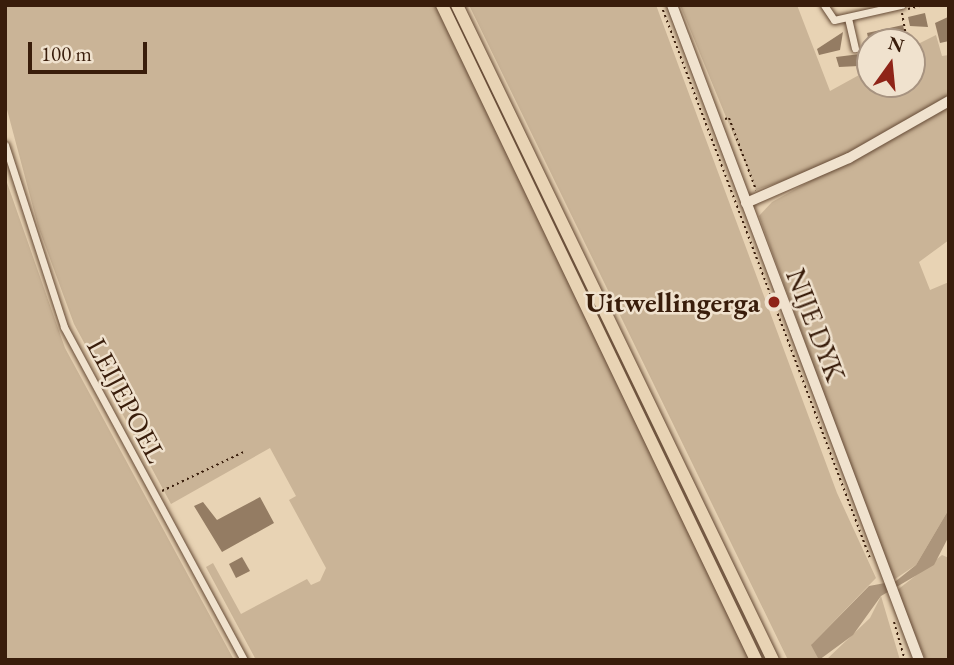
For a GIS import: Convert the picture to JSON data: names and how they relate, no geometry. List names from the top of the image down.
{
  "streets": {
    "street": ["NIJE DYK", "LEIJEPOEL"]
  },
  "places": ["Uitwellingerga"],
  "scale_bar": "100 m",
  "north": "top"
}
